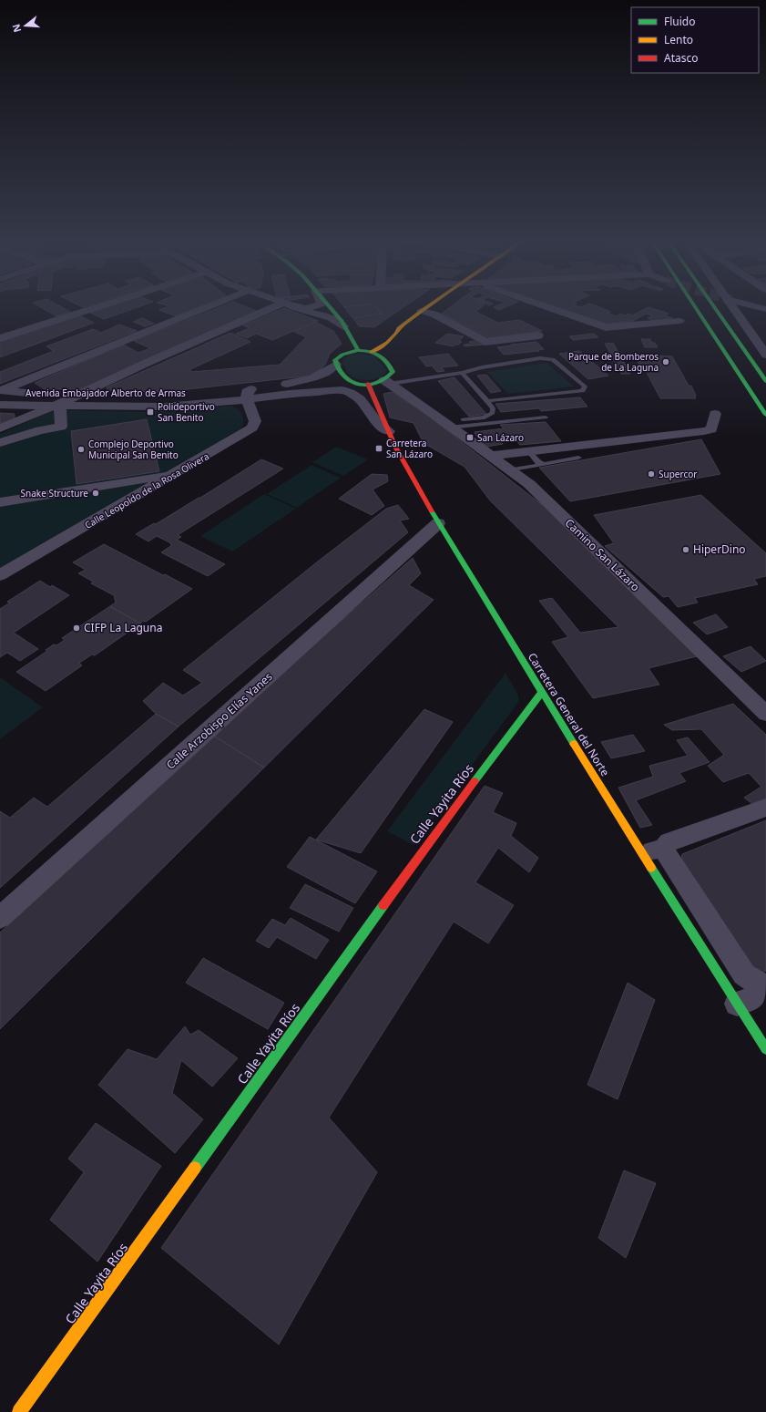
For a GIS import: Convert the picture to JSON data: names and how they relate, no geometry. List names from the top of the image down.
{
  "streets": {
    "main road": ["Carretera General del Norte", "Calle Yayita Ríos"],
    "street": [
      "Avenida Embajador Alberto de Armas",
      "Calle Leopoldo de la Rosa Olivera",
      "Camino San Lázaro",
      "Calle Arzobispo Elías Yanes"
    ]
  },
  "crossings": [
    ["Avenida Embajador Alberto de Armas", "Calle Leopoldo de la Rosa Olivera"],
    ["Avenida Embajador Alberto de Armas", "Carretera General del Norte"],
    ["Carretera General del Norte", "Calle Arzobispo Elías Yanes"],
    ["Carretera General del Norte", "Calle Yayita Ríos"]
  ],
  "places": {
    "other": [
      "Parque de Bomberos de La Laguna",
      "Complejo Deportivo Municipal San Benito",
      "Supercor",
      "Snake Structure",
      "HiperDino",
      "CIFP La Laguna"
    ],
    "transit": ["Polideportivo San Benito", "San Lázaro", "Carretera San Lázaro"]
  },
  "legend": ["Fluido", "Lento", "Atasco"],
  "north": "left"
}
